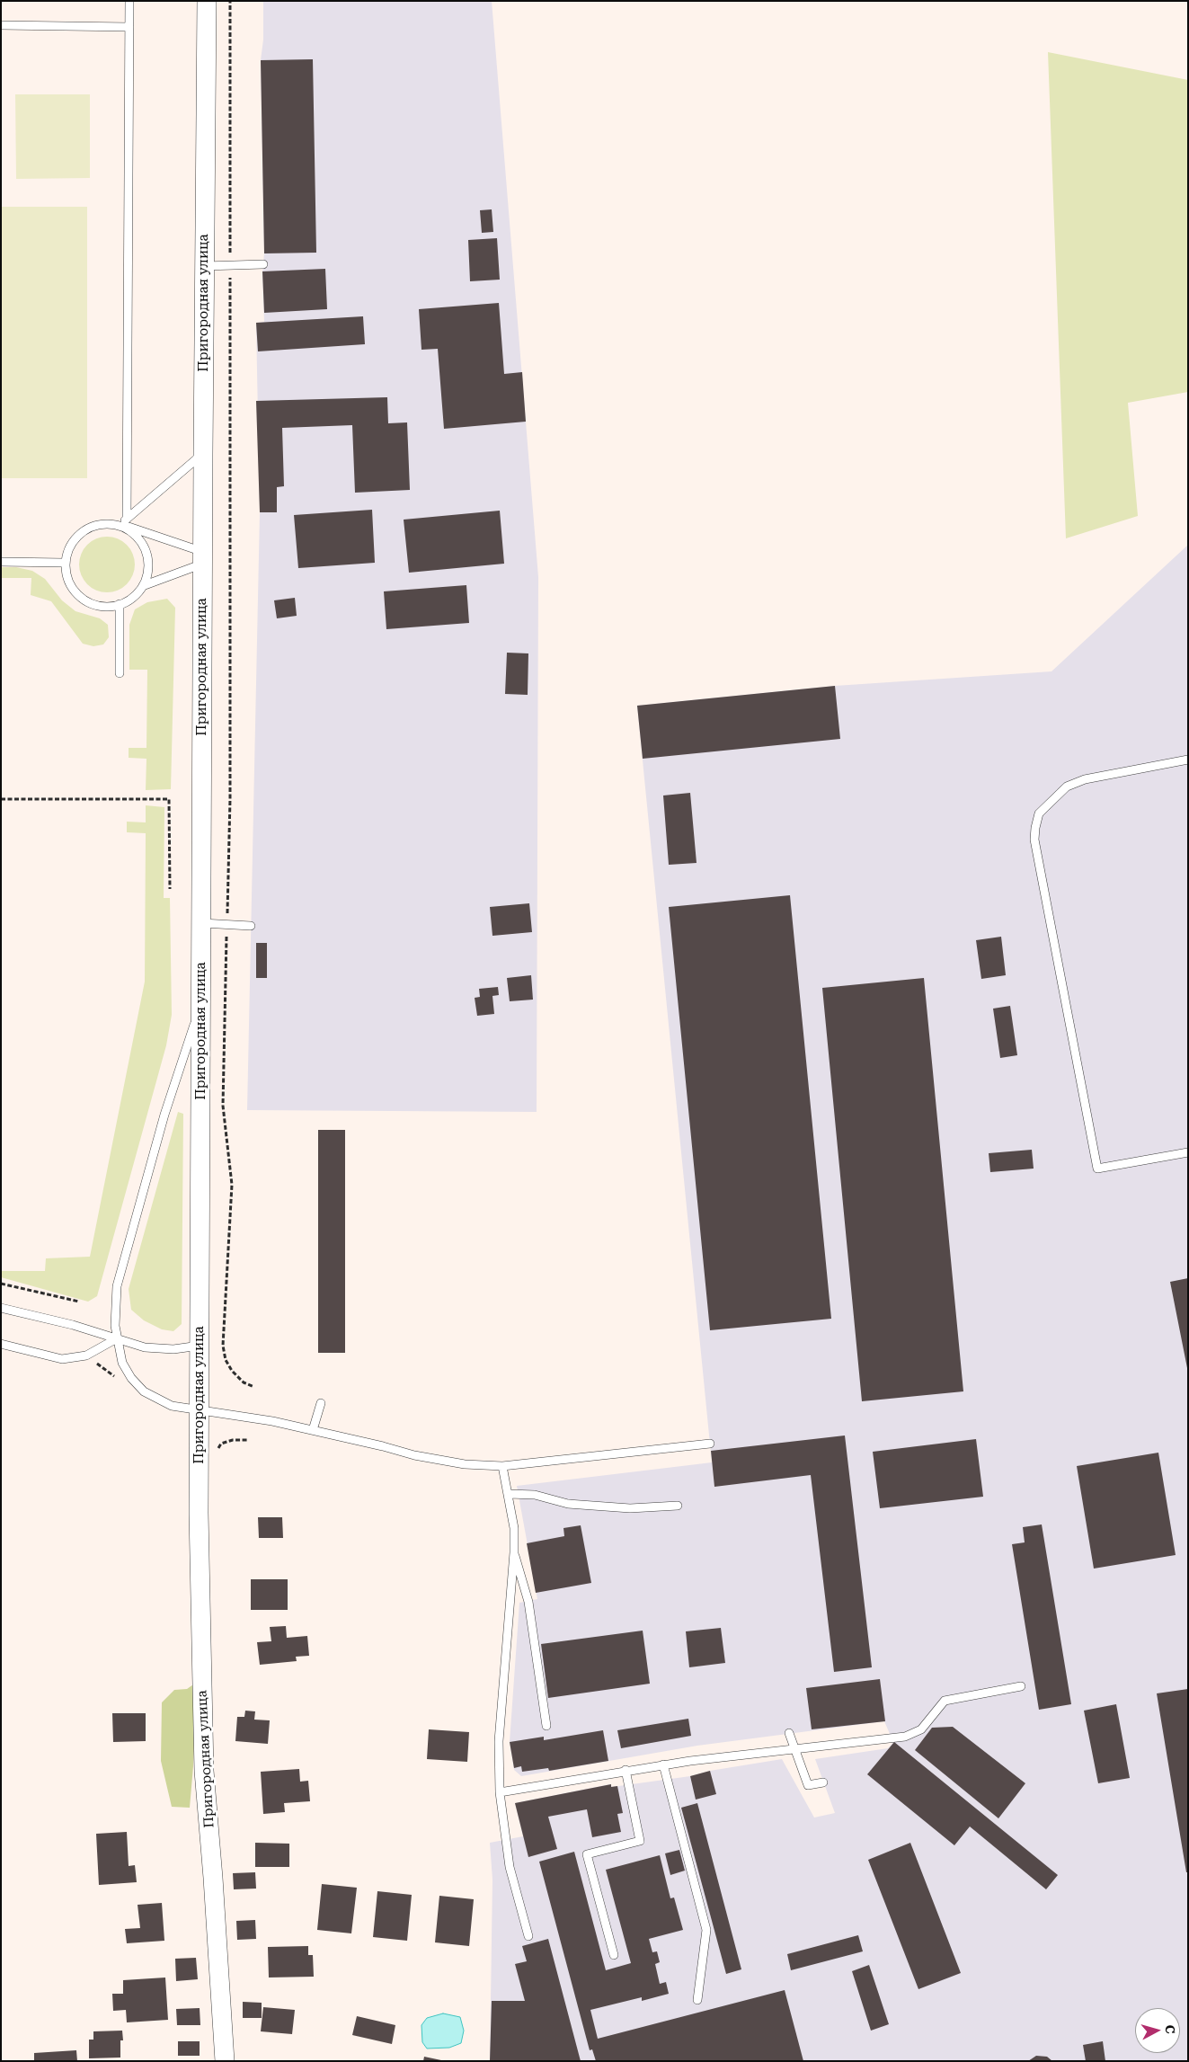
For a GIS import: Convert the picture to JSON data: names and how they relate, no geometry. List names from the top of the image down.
{
  "streets": {
    "street": ["Пригородная улица"]
  },
  "north": "right"
}
